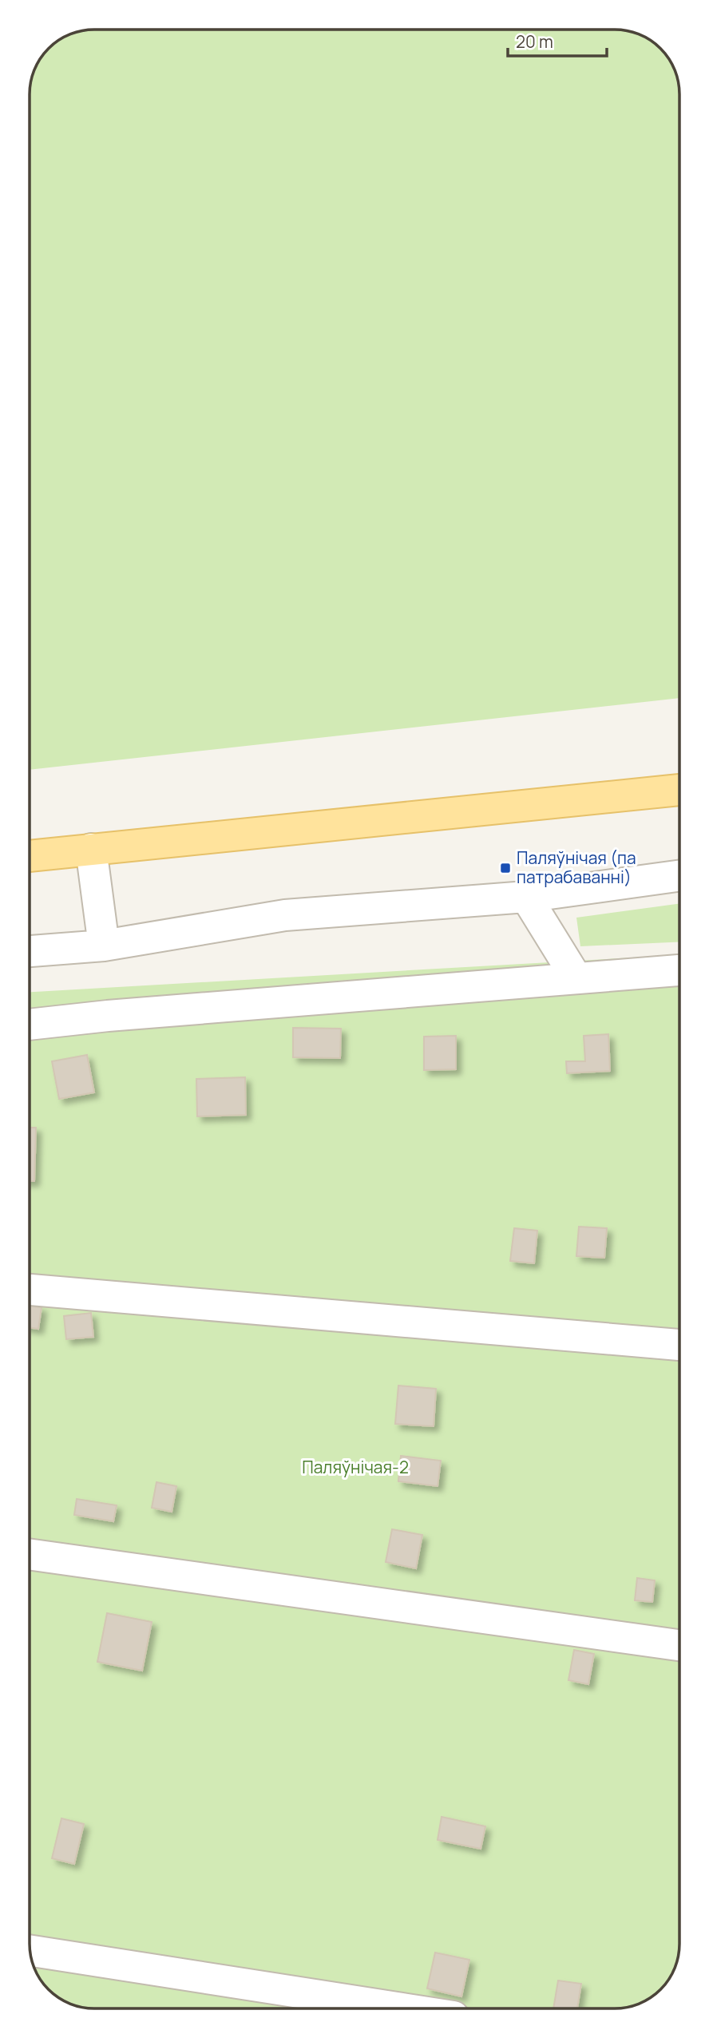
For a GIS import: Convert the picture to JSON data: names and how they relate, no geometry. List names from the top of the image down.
{
  "parks": ["Паляўнічая-2"],
  "places": {
    "transit": ["Паляўнічая (па патрабаванні)"]
  },
  "scale_bar": "20 m"
}
